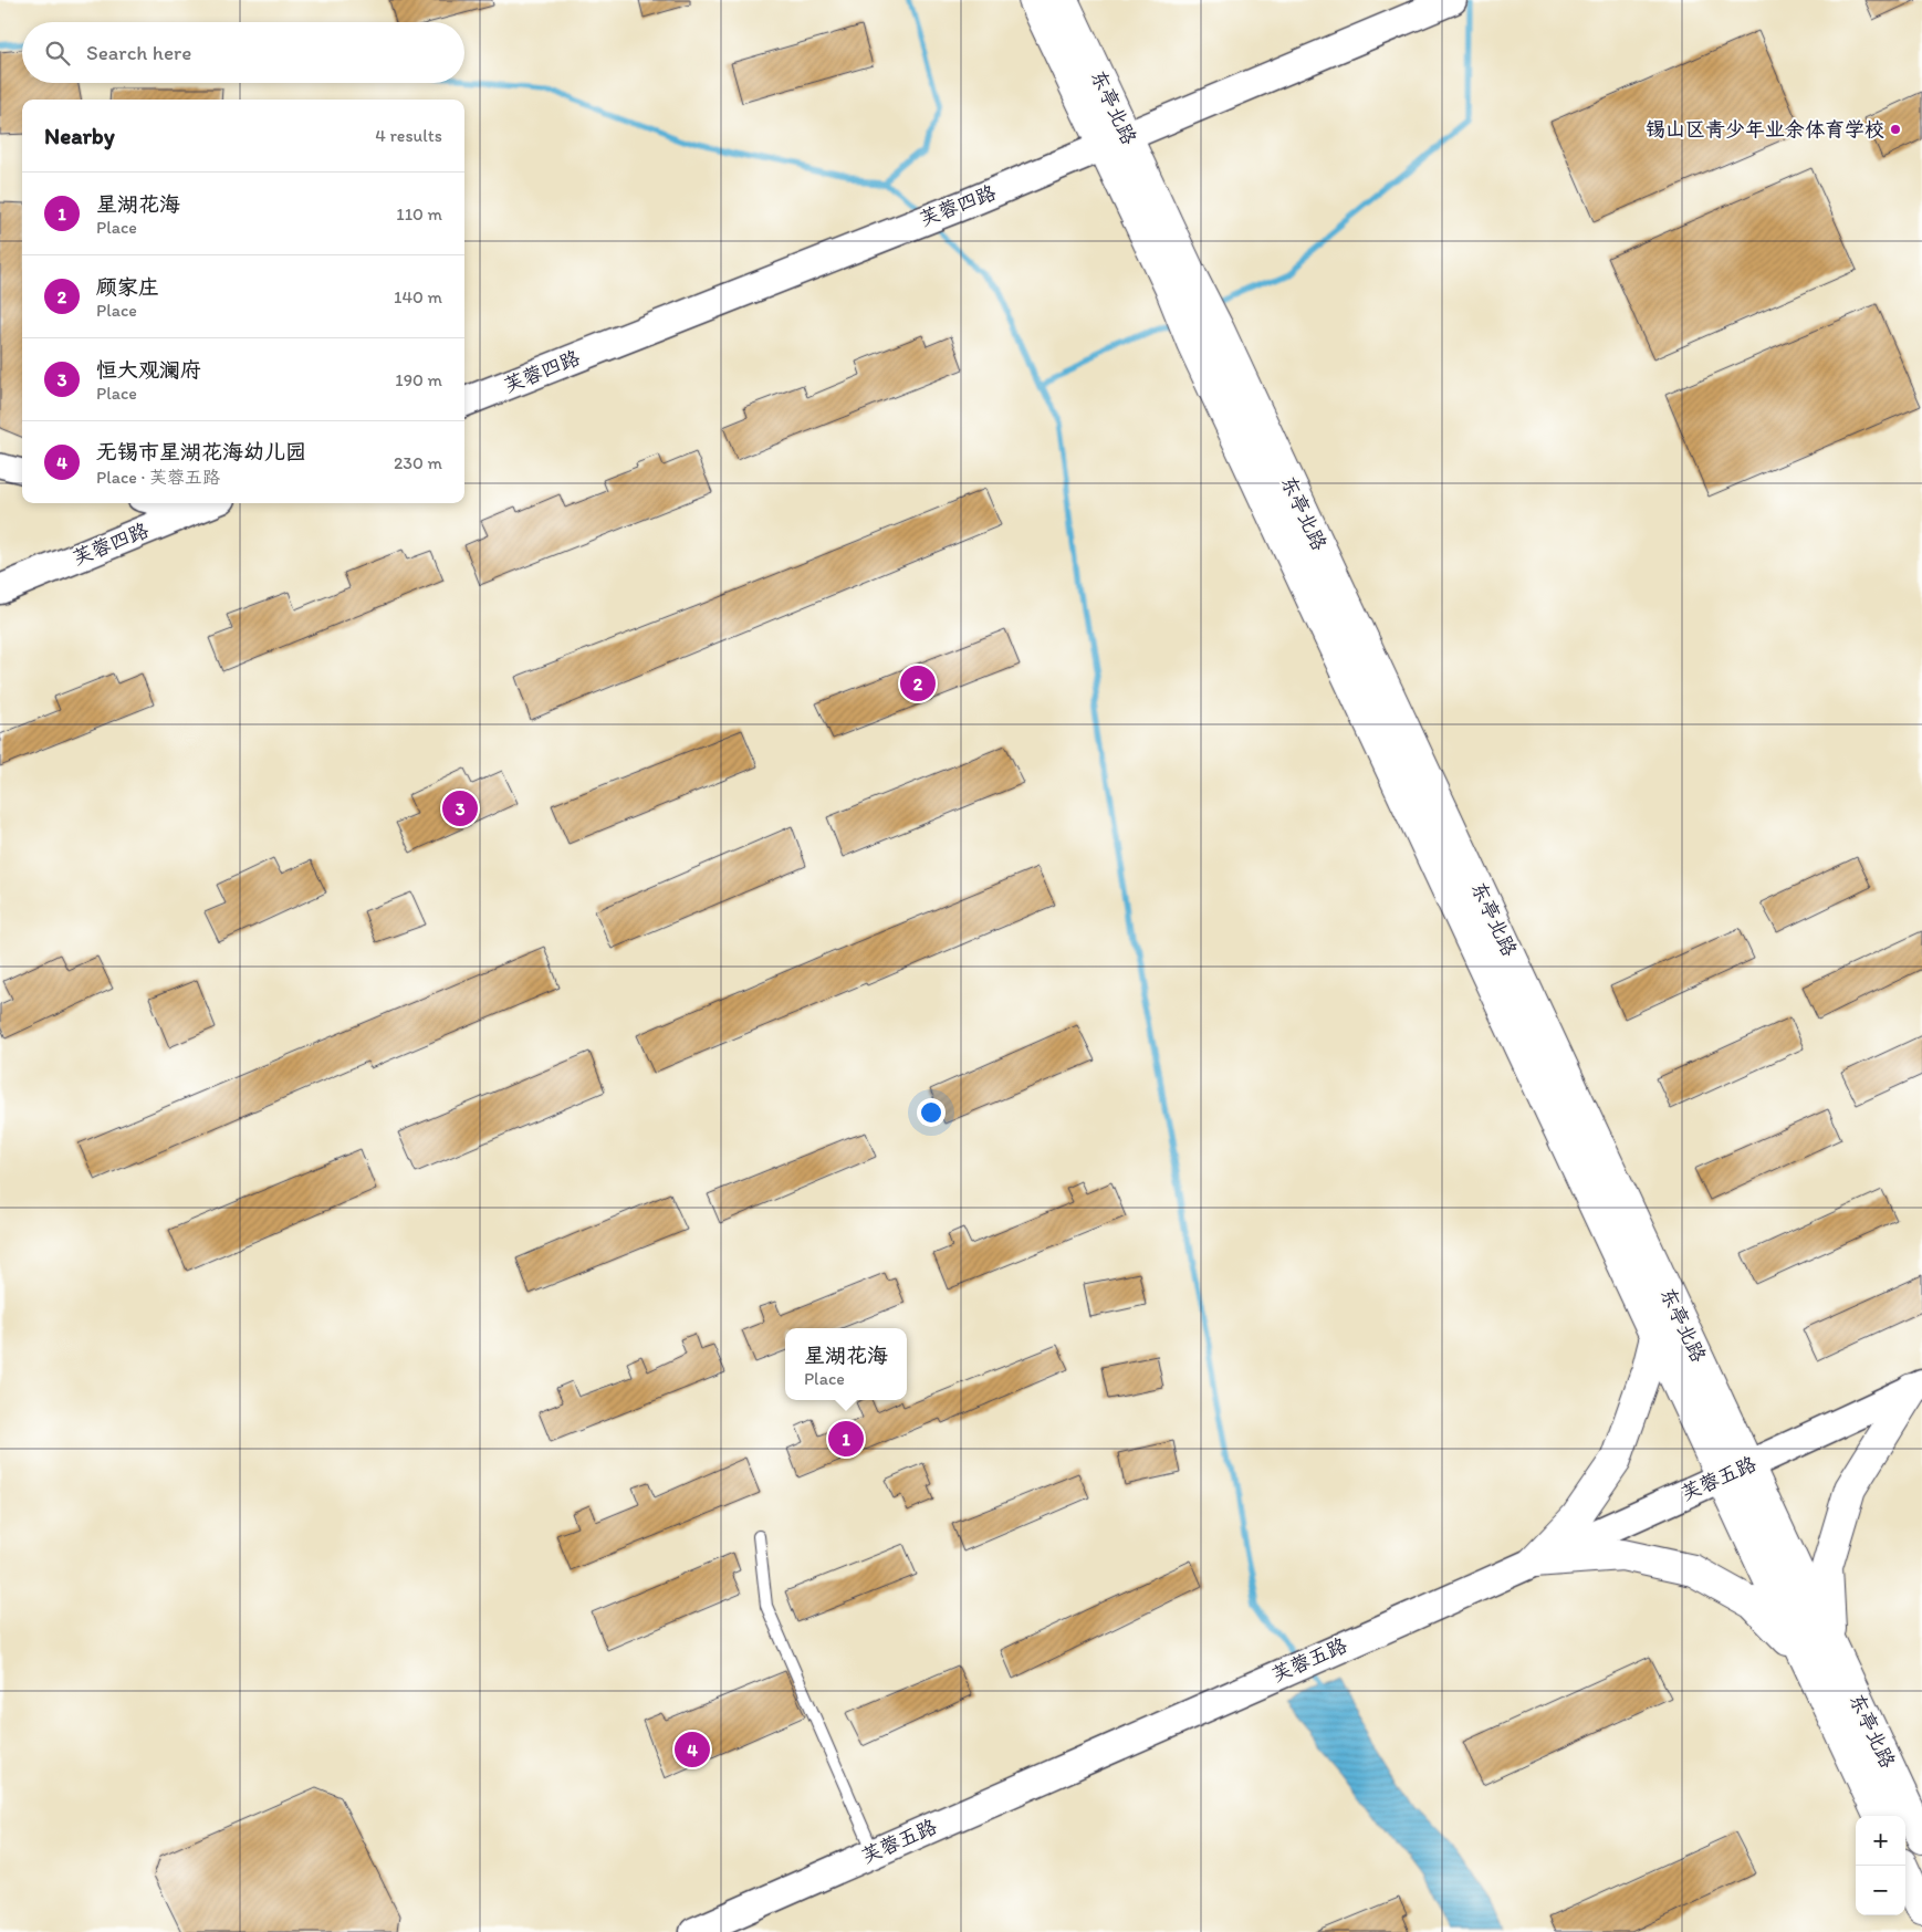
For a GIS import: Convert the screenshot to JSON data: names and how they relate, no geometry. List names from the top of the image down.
{
  "streets": {
    "main road": ["东亭北路"],
    "street": ["芙蓉四路", "芙蓉五路"]
  },
  "crossings": [
    ["东亭北路", "芙蓉四路"],
    ["东亭北路", "芙蓉五路"]
  ],
  "places": ["锡山区青少年业余体育学校"],
  "page": {
    "search": "Search here",
    "heading": ["Nearby", "4 results"],
    "list": [
      {
        "mark": "1",
        "name": "星湖花海",
        "note": "Place",
        "value": "110 m"
      },
      {
        "mark": "2",
        "name": "顾家庄",
        "note": "Place",
        "value": "140 m"
      },
      {
        "mark": "3",
        "name": "恒大观澜府",
        "note": "Place",
        "value": "190 m"
      },
      {
        "mark": "4",
        "name": "无锡市星湖花海幼儿园",
        "note": "Place · 芙蓉五路",
        "value": "230 m"
      }
    ],
    "pins": [
      "2",
      "3",
      "1",
      "4"
    ],
    "popup": ["星湖花海", "Place"],
    "map_buttons": ["+", "−"]
  }
}
